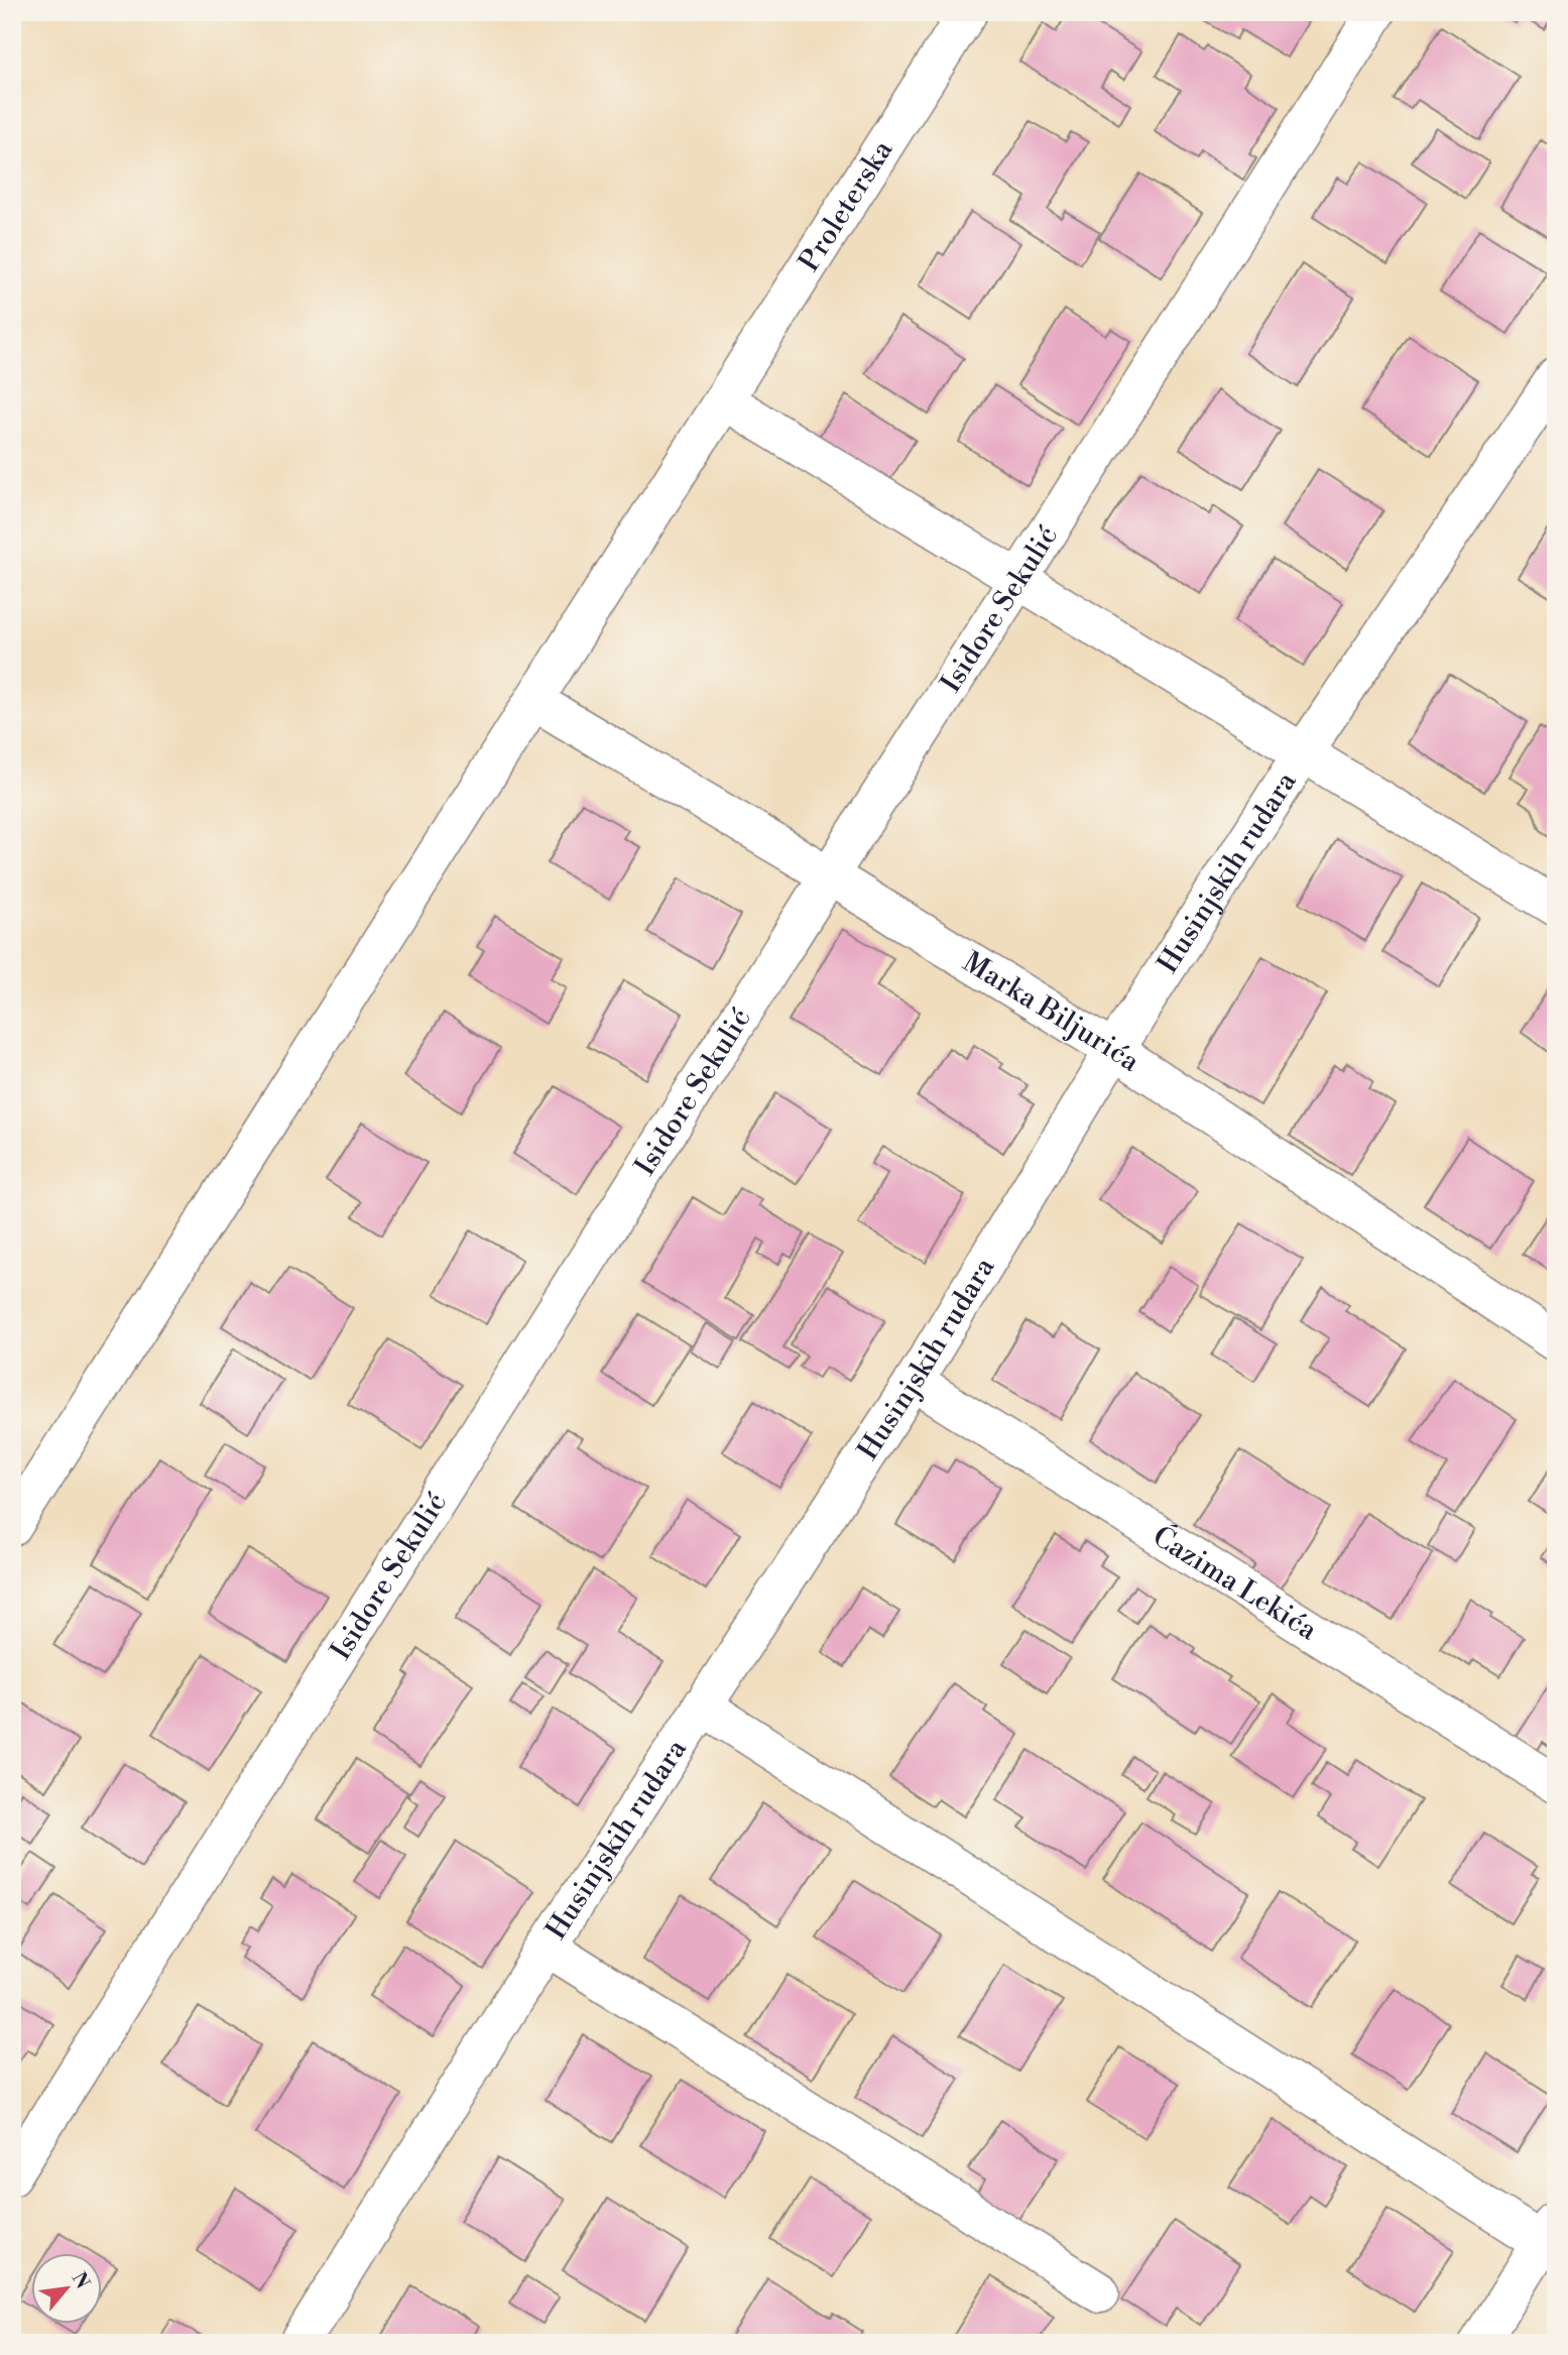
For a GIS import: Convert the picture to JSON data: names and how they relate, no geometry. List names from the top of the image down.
{
  "streets": {
    "street": [
      "Proleterska",
      "Isidore Sekulić",
      "Husinjskih rudara",
      "Marka Biljurića",
      "Ćazima Lekića"
    ]
  },
  "crossings": [
    ["Proleterska", "Marka Biljurića"],
    ["Isidore Sekulić", "Marka Biljurića"],
    ["Husinjskih rudara", "Marka Biljurića"],
    ["Husinjskih rudara", "Ćazima Lekića"]
  ],
  "north": "top right"
}
